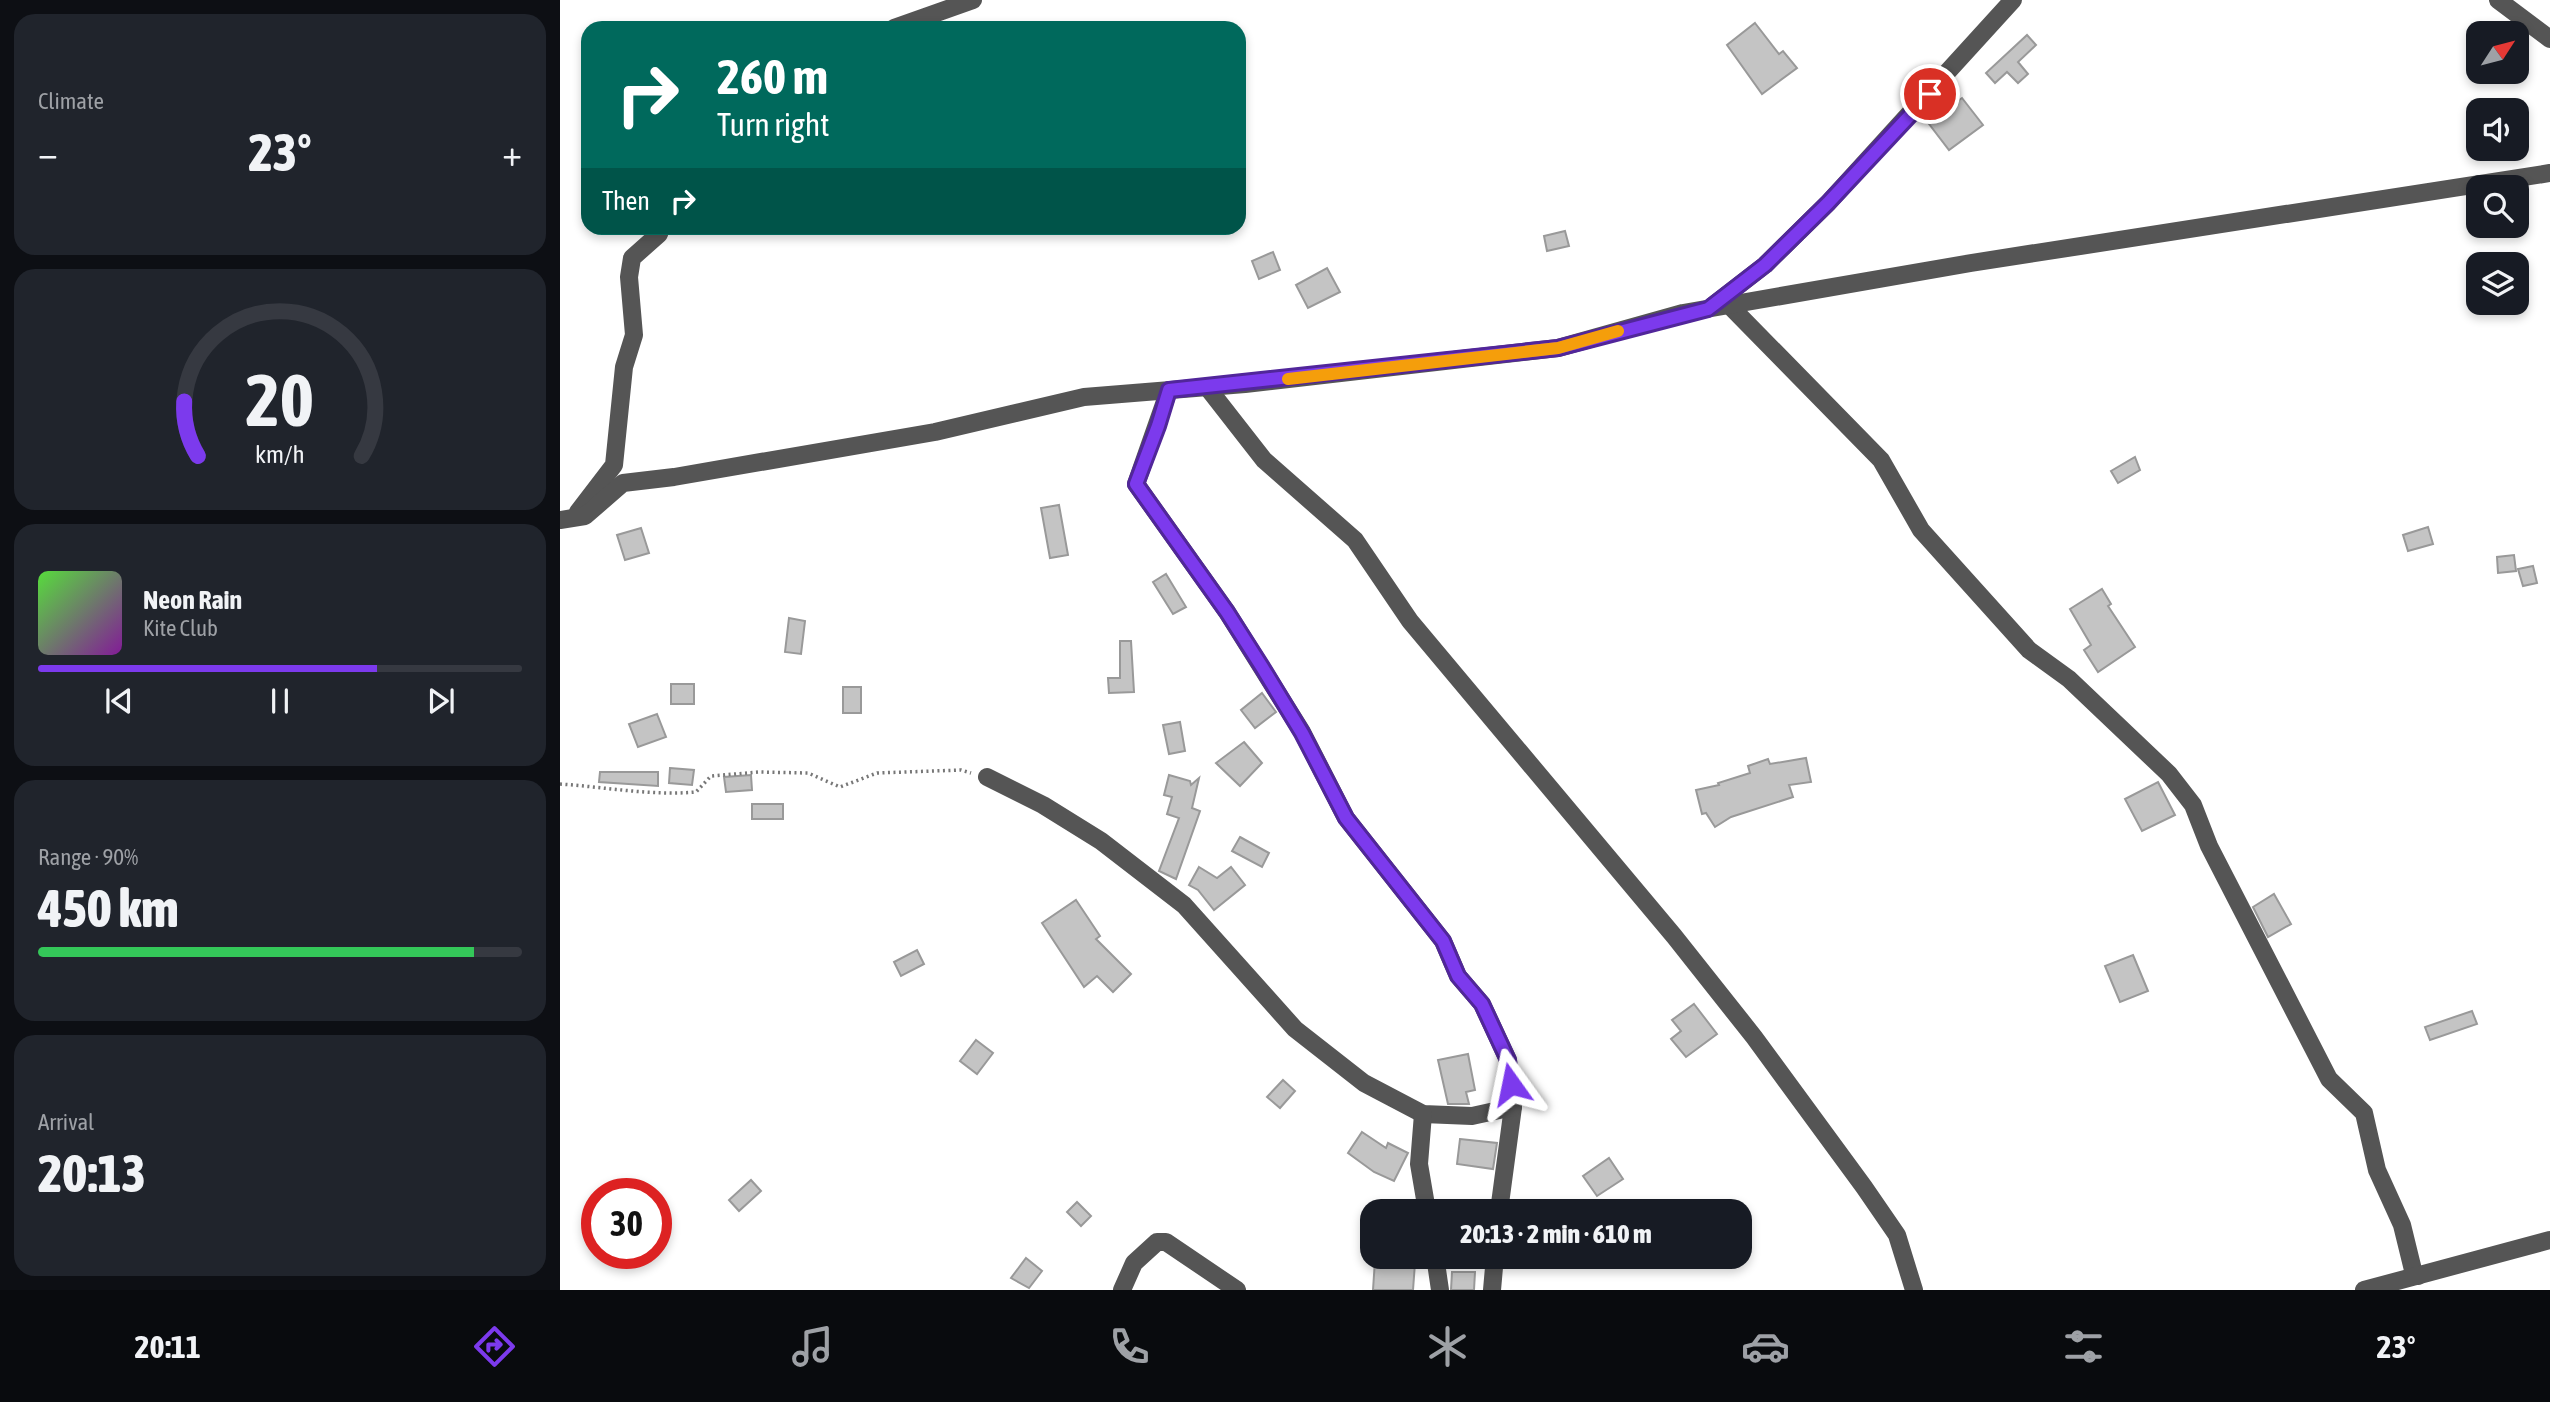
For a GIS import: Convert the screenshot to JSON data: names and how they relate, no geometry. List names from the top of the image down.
{
  "north": "top right",
  "page": {
    "tile": [
      "Climate",
      ["Range · 90%", "450 km"],
      ["Arrival", "20:13"]
    ],
    "turn": ["260 m", "Turn right"],
    "heat": ["−", "23°", "+"],
    "then": "Then",
    "song": ["Neon Rain", "Kite Club"],
    "limit": "30",
    "trip": "20:13 · 2 min · 610 m",
    "tabs": ["20:11", "23°"],
    "gauge": ["20", "km/h"]
  }
}
